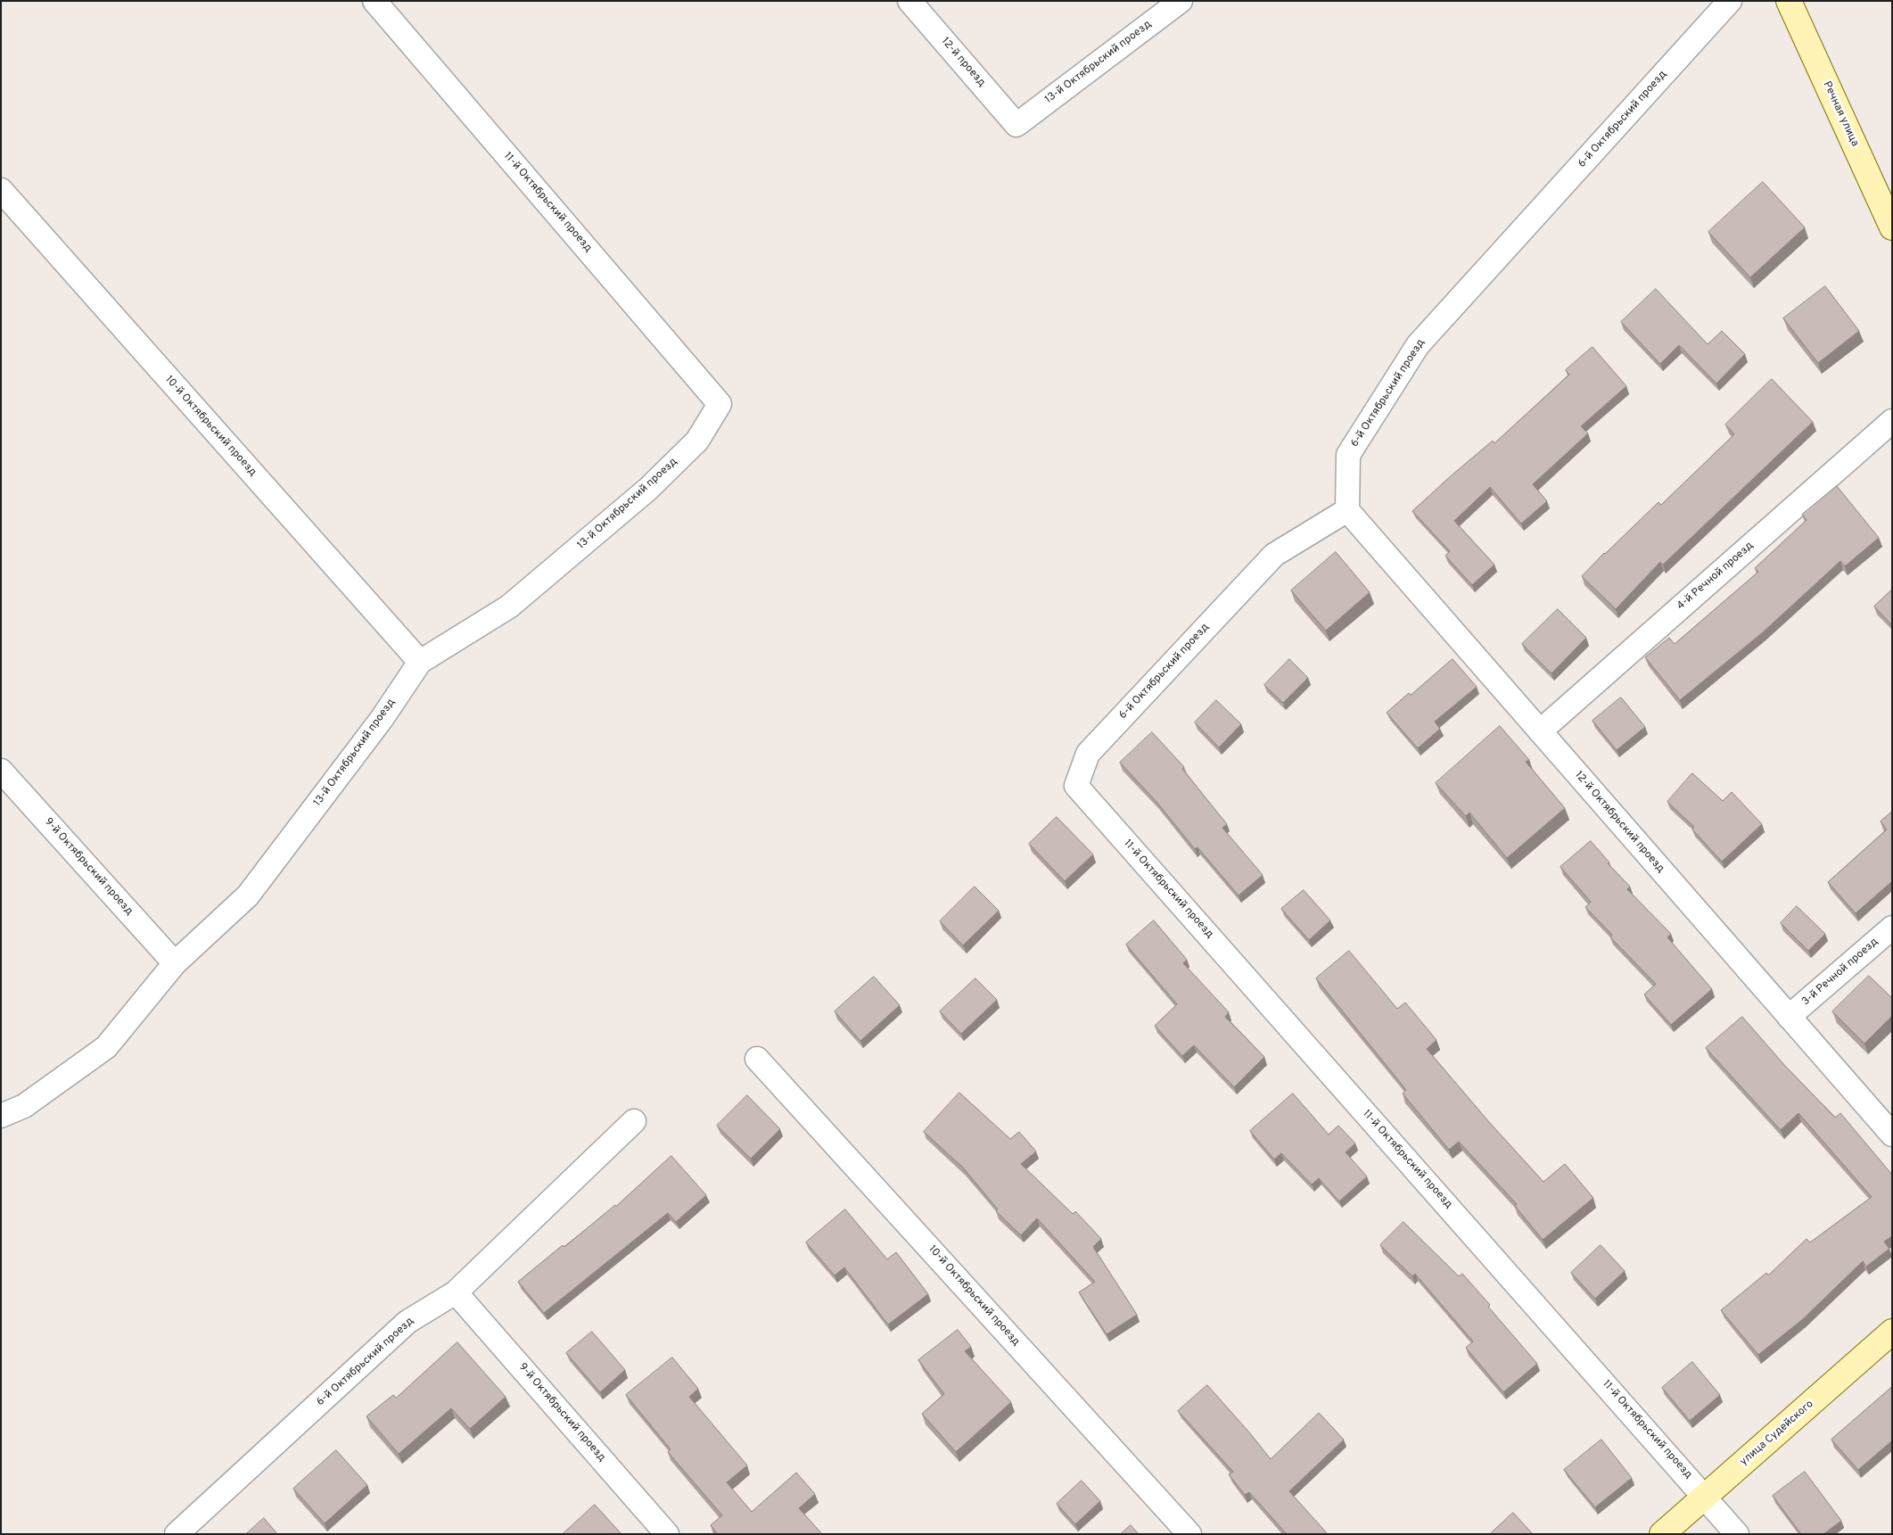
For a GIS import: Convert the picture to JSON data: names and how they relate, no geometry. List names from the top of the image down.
{
  "streets": {
    "street": [
      "12-й проезд",
      "13-й Октябрьский проезд",
      "Речная улица",
      "6-й Октябрьский проезд",
      "11-й Октябрьский проезд",
      "10-й Октябрьский проезд",
      "4-й Речной проезд",
      "12-й Октябрьский проезд",
      "9-й Октябрьский проезд",
      "3-й Речной проезд",
      "улица Судейского"
    ]
  },
  "crossings": [
    ["12-й проезд", "13-й Октябрьский проезд"],
    ["13-й Октябрьский проезд", "11-й Октябрьский проезд"],
    ["13-й Октябрьский проезд", "10-й Октябрьский проезд"],
    ["13-й Октябрьский проезд", "9-й Октябрьский проезд"],
    ["6-й Октябрьский проезд", "11-й Октябрьский проезд"],
    ["6-й Октябрьский проезд", "12-й Октябрьский проезд"],
    ["6-й Октябрьский проезд", "9-й Октябрьский проезд"],
    ["11-й Октябрьский проезд", "улица Судейского"],
    ["4-й Речной проезд", "12-й Октябрьский проезд"],
    ["12-й Октябрьский проезд", "3-й Речной проезд"]
  ]
}
